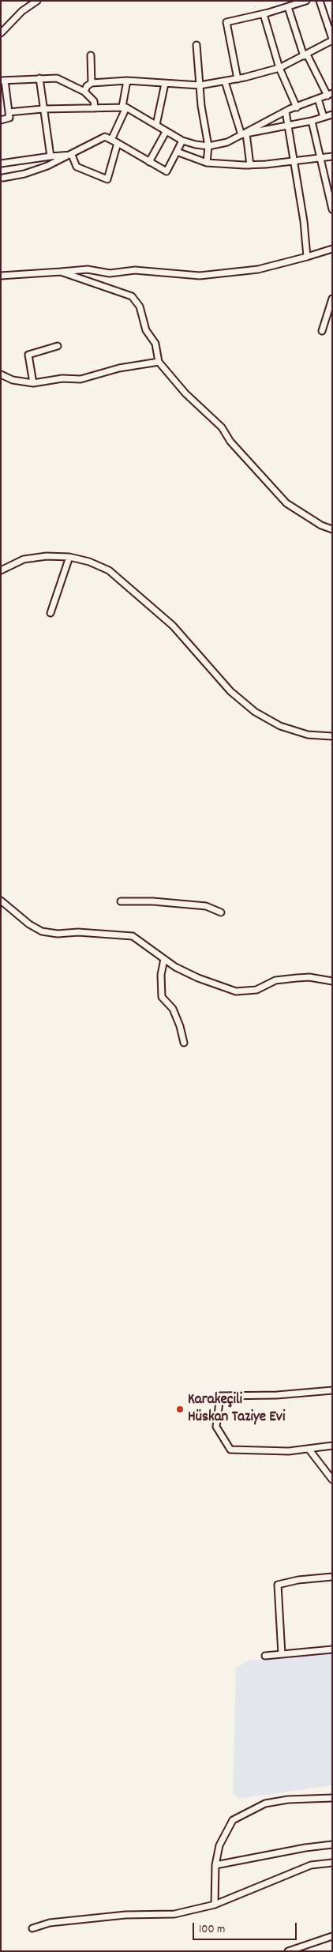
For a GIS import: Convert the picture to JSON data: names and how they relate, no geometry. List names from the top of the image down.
{
  "places": ["Karakeçili Hüskan Taziye Evi"],
  "scale_bar": "100 m"
}
